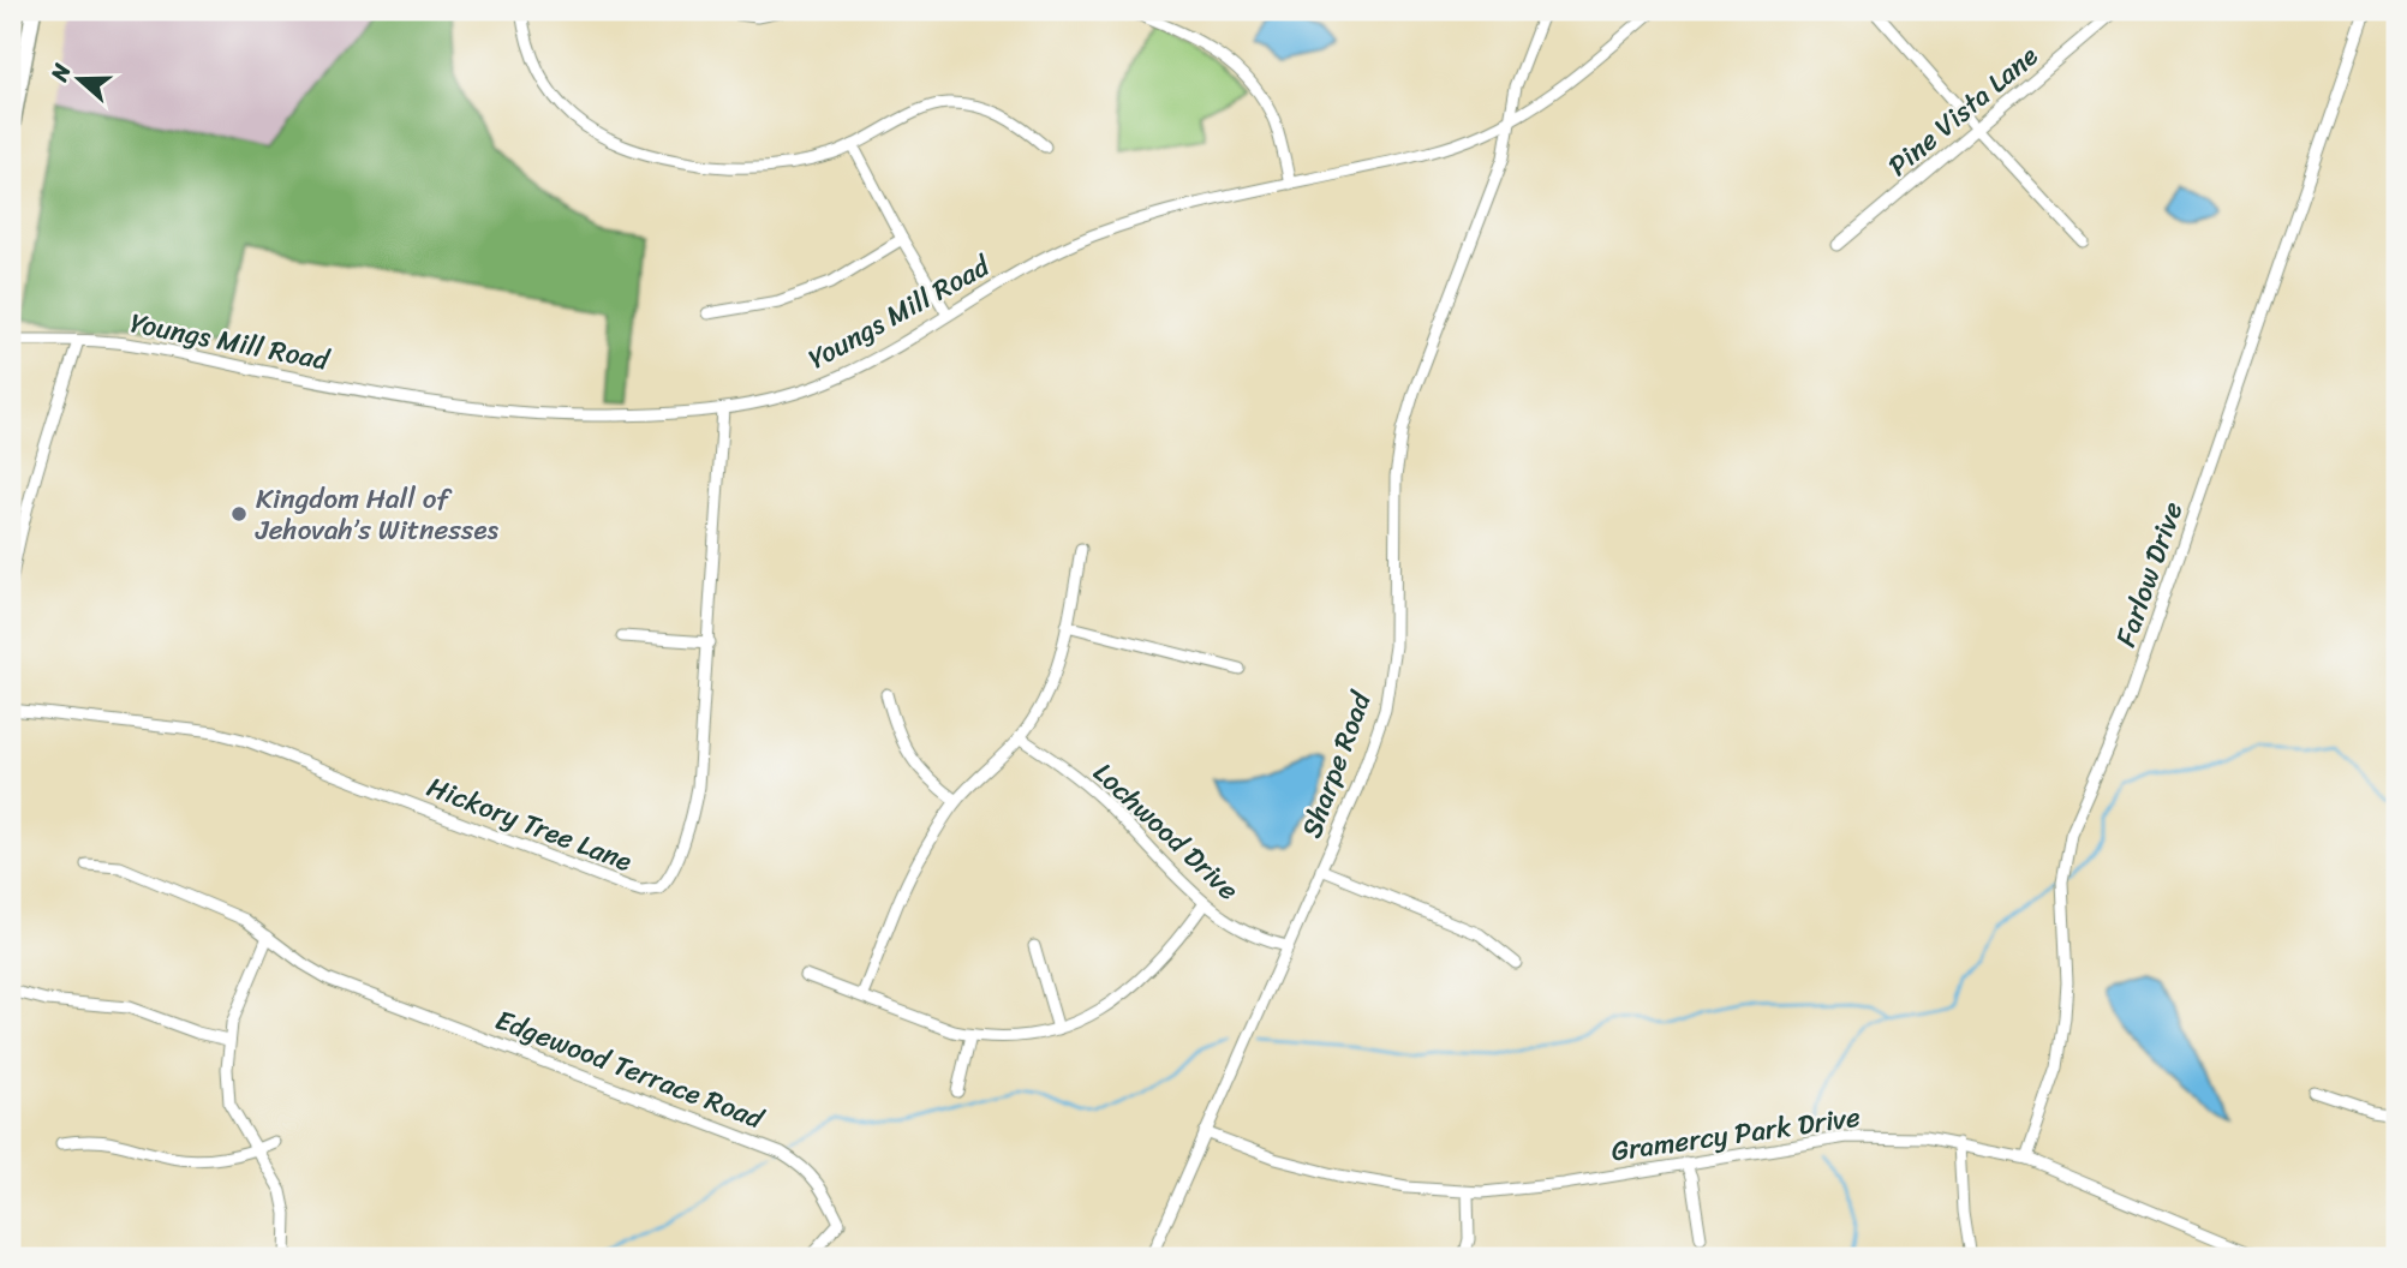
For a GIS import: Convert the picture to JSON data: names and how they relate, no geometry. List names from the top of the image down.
{
  "streets": {
    "street": [
      "Pine Vista Lane",
      "Youngs Mill Road",
      "Farlow Drive",
      "Sharpe Road",
      "Hickory Tree Lane",
      "Lochwood Drive",
      "Edgewood Terrace Road",
      "Gramercy Park Drive"
    ]
  },
  "crossings": [
    ["Youngs Mill Road", "Sharpe Road"],
    ["Youngs Mill Road", "Hickory Tree Lane"],
    ["Farlow Drive", "Gramercy Park Drive"],
    ["Sharpe Road", "Lochwood Drive"],
    ["Sharpe Road", "Gramercy Park Drive"]
  ],
  "places": ["Kingdom Hall of Jehovah’s Witnesses"],
  "north": "left"
}
